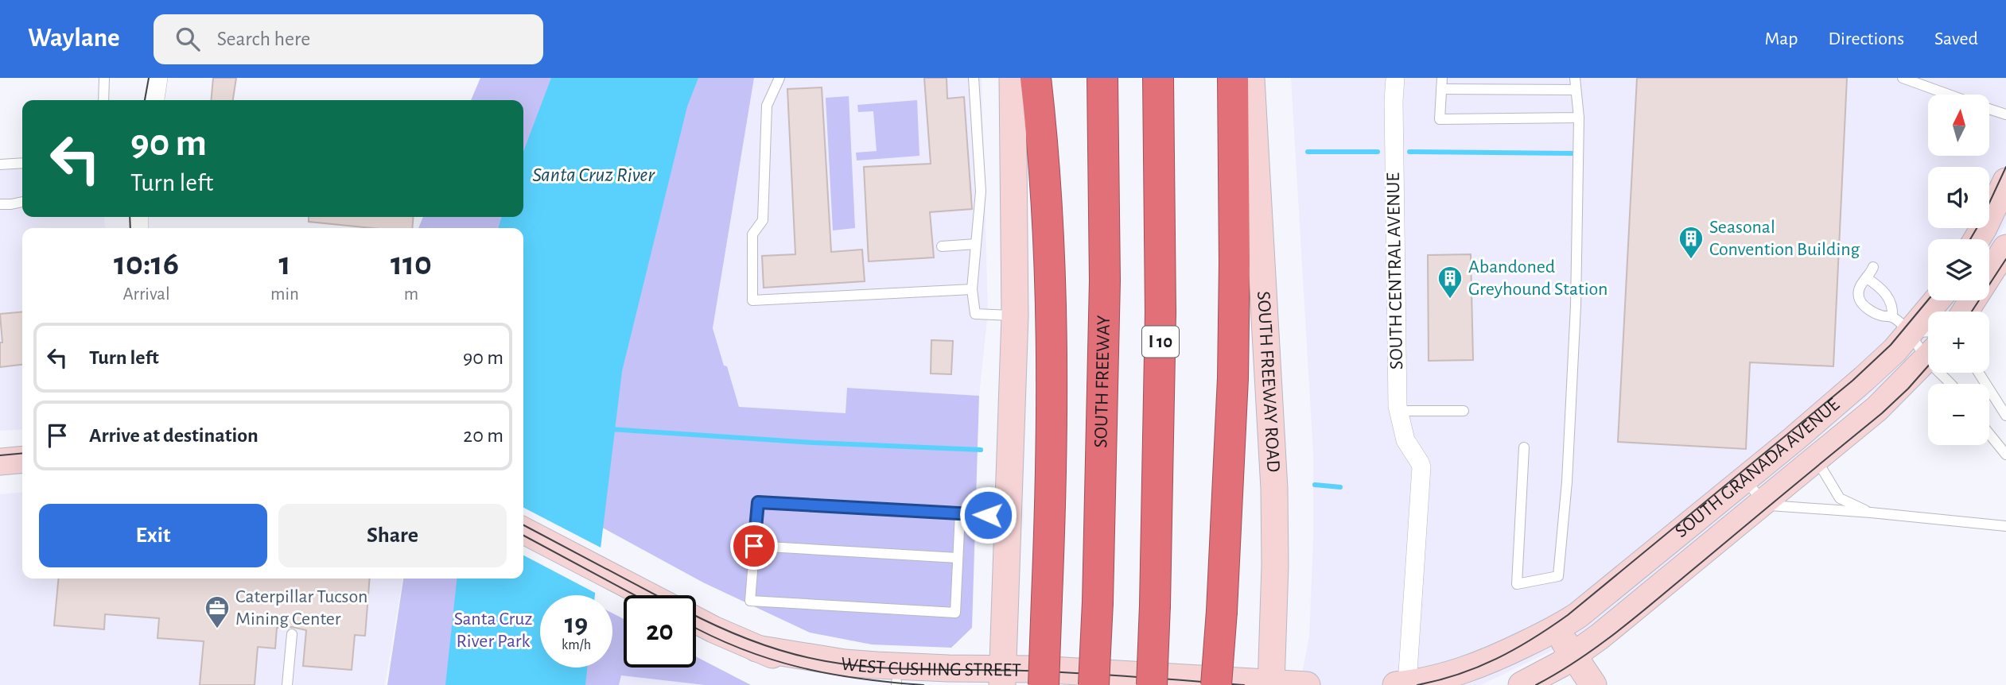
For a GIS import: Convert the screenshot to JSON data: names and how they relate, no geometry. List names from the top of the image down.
{
  "streets": {
    "highway": ["I 10", "SOUTH FREEWAY"],
    "street": [
      "SOUTH CENTRAL AVENUE",
      "SOUTH FREEWAY ROAD",
      "SOUTH GRANADA AVENUE",
      "WEST CUSHING STREET"
    ]
  },
  "crossings": [
    ["SOUTH FREEWAY ROAD", "WEST CUSHING STREET"]
  ],
  "water": ["Santa Cruz River"],
  "parks": ["Santa Cruz River Park"],
  "places": {
    "building": ["Seasonal Convention Building", "Abandoned Greyhound Station"],
    "office": ["Caterpillar Tucson Mining Center"]
  },
  "north": "top",
  "page": {
    "header": "Waylane",
    "search": "Search here",
    "nav": ["Map", "Directions", "Saved"],
    "map_buttons": ["+", "−"],
    "turn": ["90 m", "Turn left"],
    "eta": [
      "10:16",
      "Arrival",
      "1",
      "min",
      "110",
      "m"
    ],
    "list": [
      {
        "name": "Turn left",
        "value": "90 m"
      },
      {
        "name": "Arrive at destination",
        "value": "20 m"
      }
    ],
    "buttons": ["Exit", "Share"],
    "speed": "19 km/h",
    "limit": "20"
  }
}
